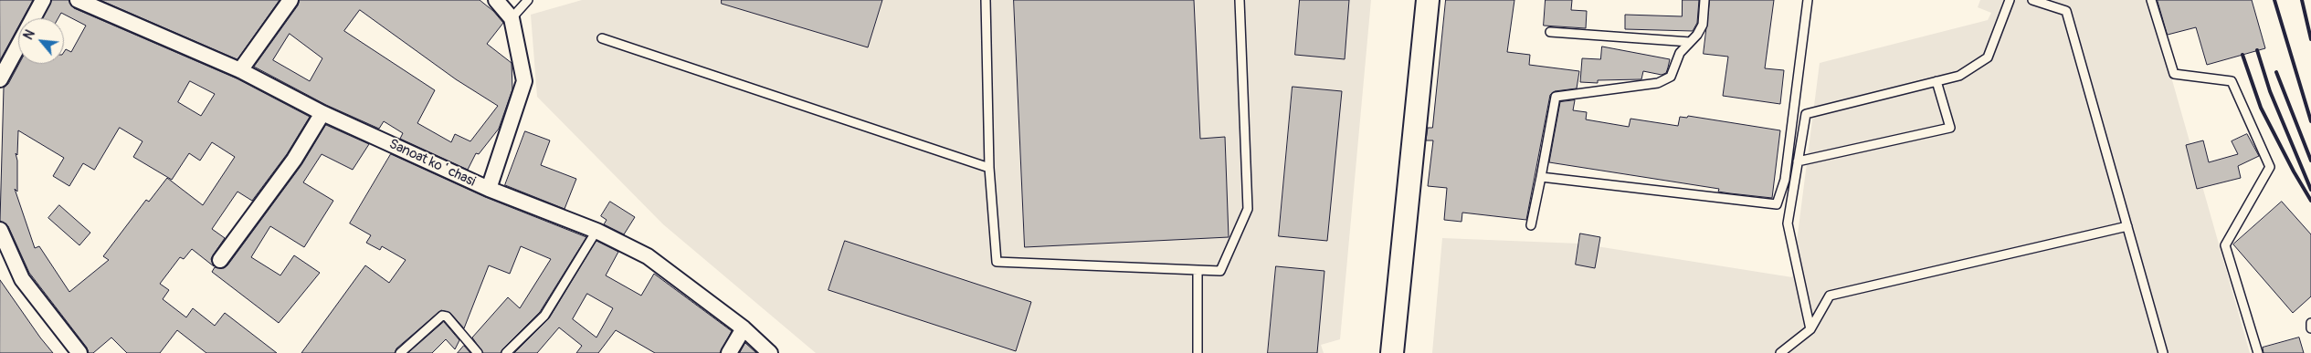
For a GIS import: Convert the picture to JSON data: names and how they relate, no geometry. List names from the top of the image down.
{
  "streets": {
    "street": ["Sanoat koʻchasi"]
  },
  "north": "top left"
}
